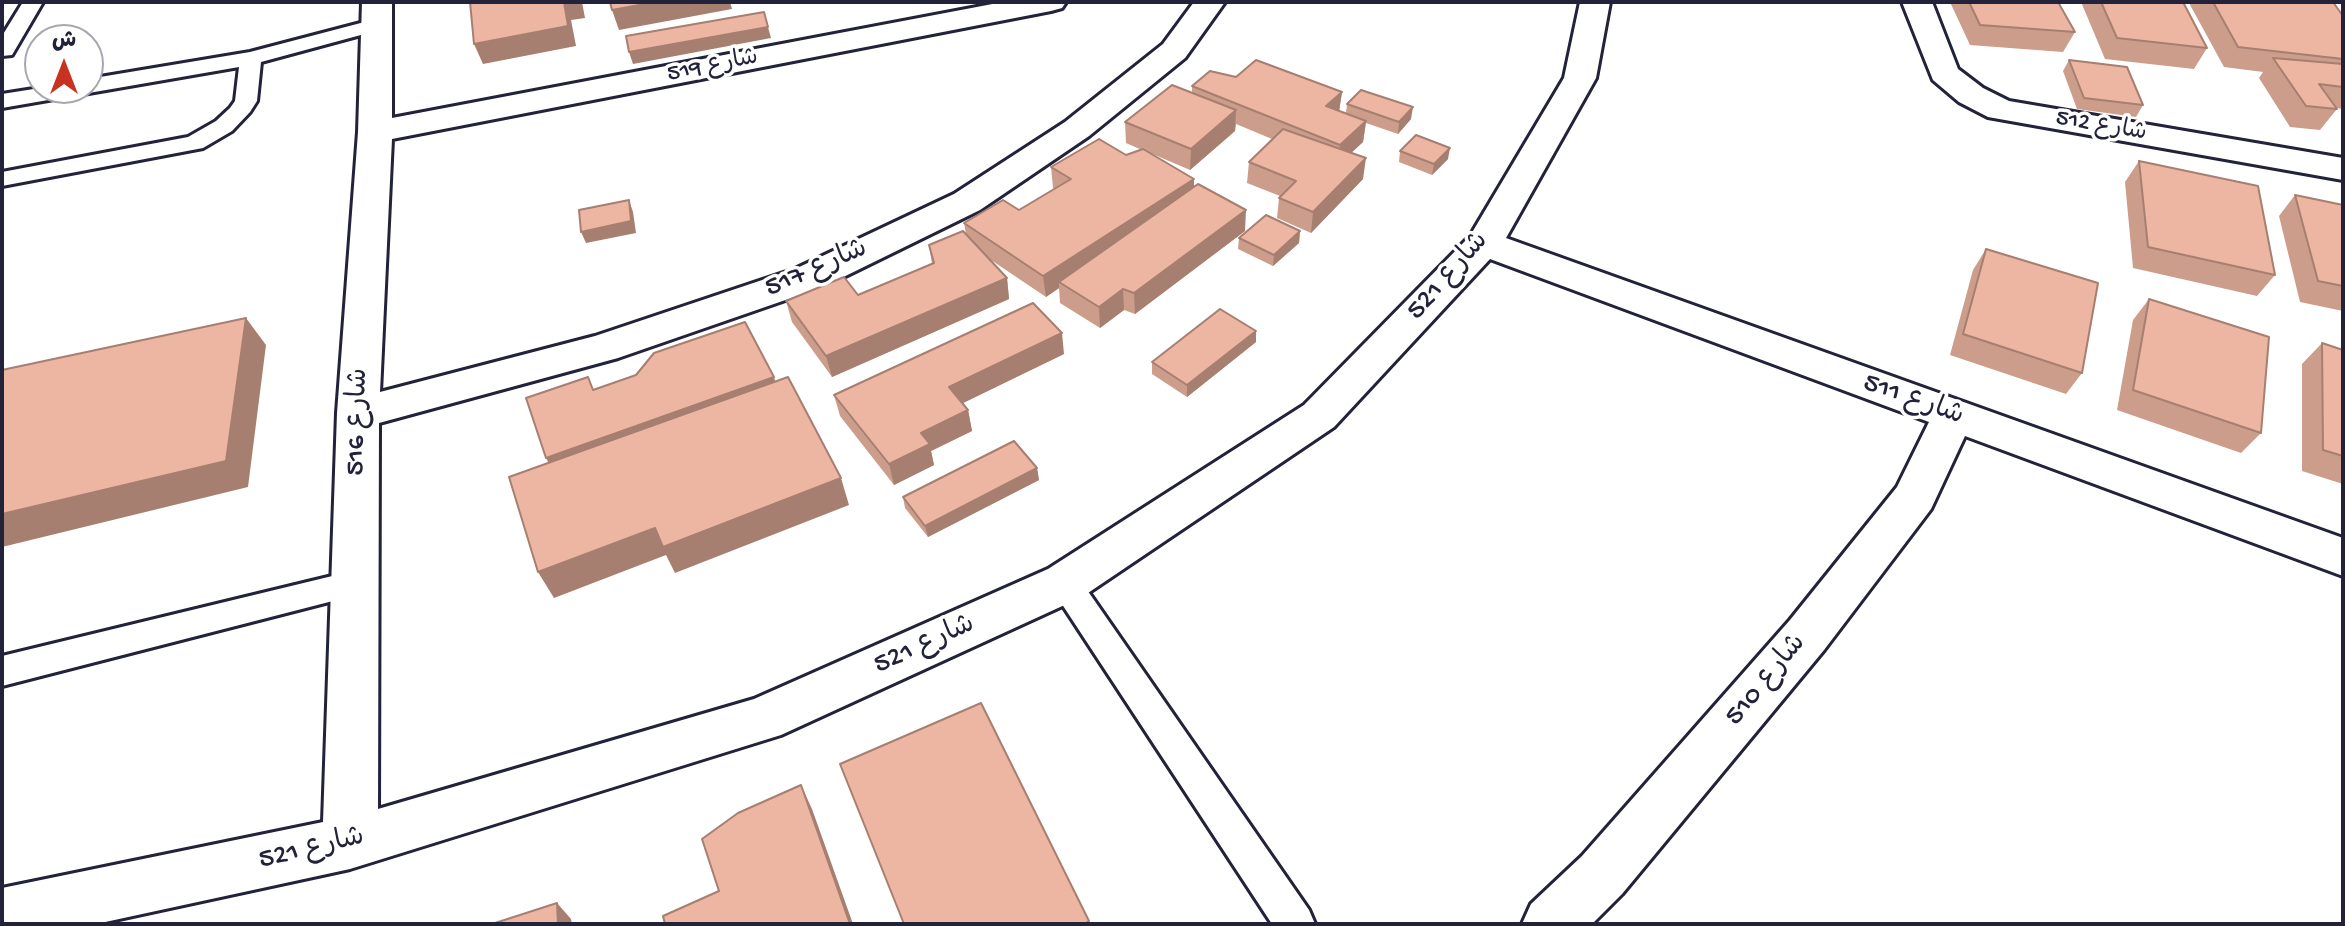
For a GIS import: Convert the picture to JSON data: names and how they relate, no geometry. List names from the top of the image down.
{
  "streets": {
    "street": [
      "شارع 519",
      "شارع 512",
      "شارع 517",
      "شارع 521",
      "شارع 511",
      "شارع 516",
      "شارع 510"
    ]
  },
  "crossings": [
    ["شارع 519", "شارع 516"],
    ["شارع 517", "شارع 516"],
    ["شارع 521", "شارع 511"],
    ["شارع 521", "شارع 516"],
    ["شارع 511", "شارع 510"]
  ],
  "north": "top"
}
